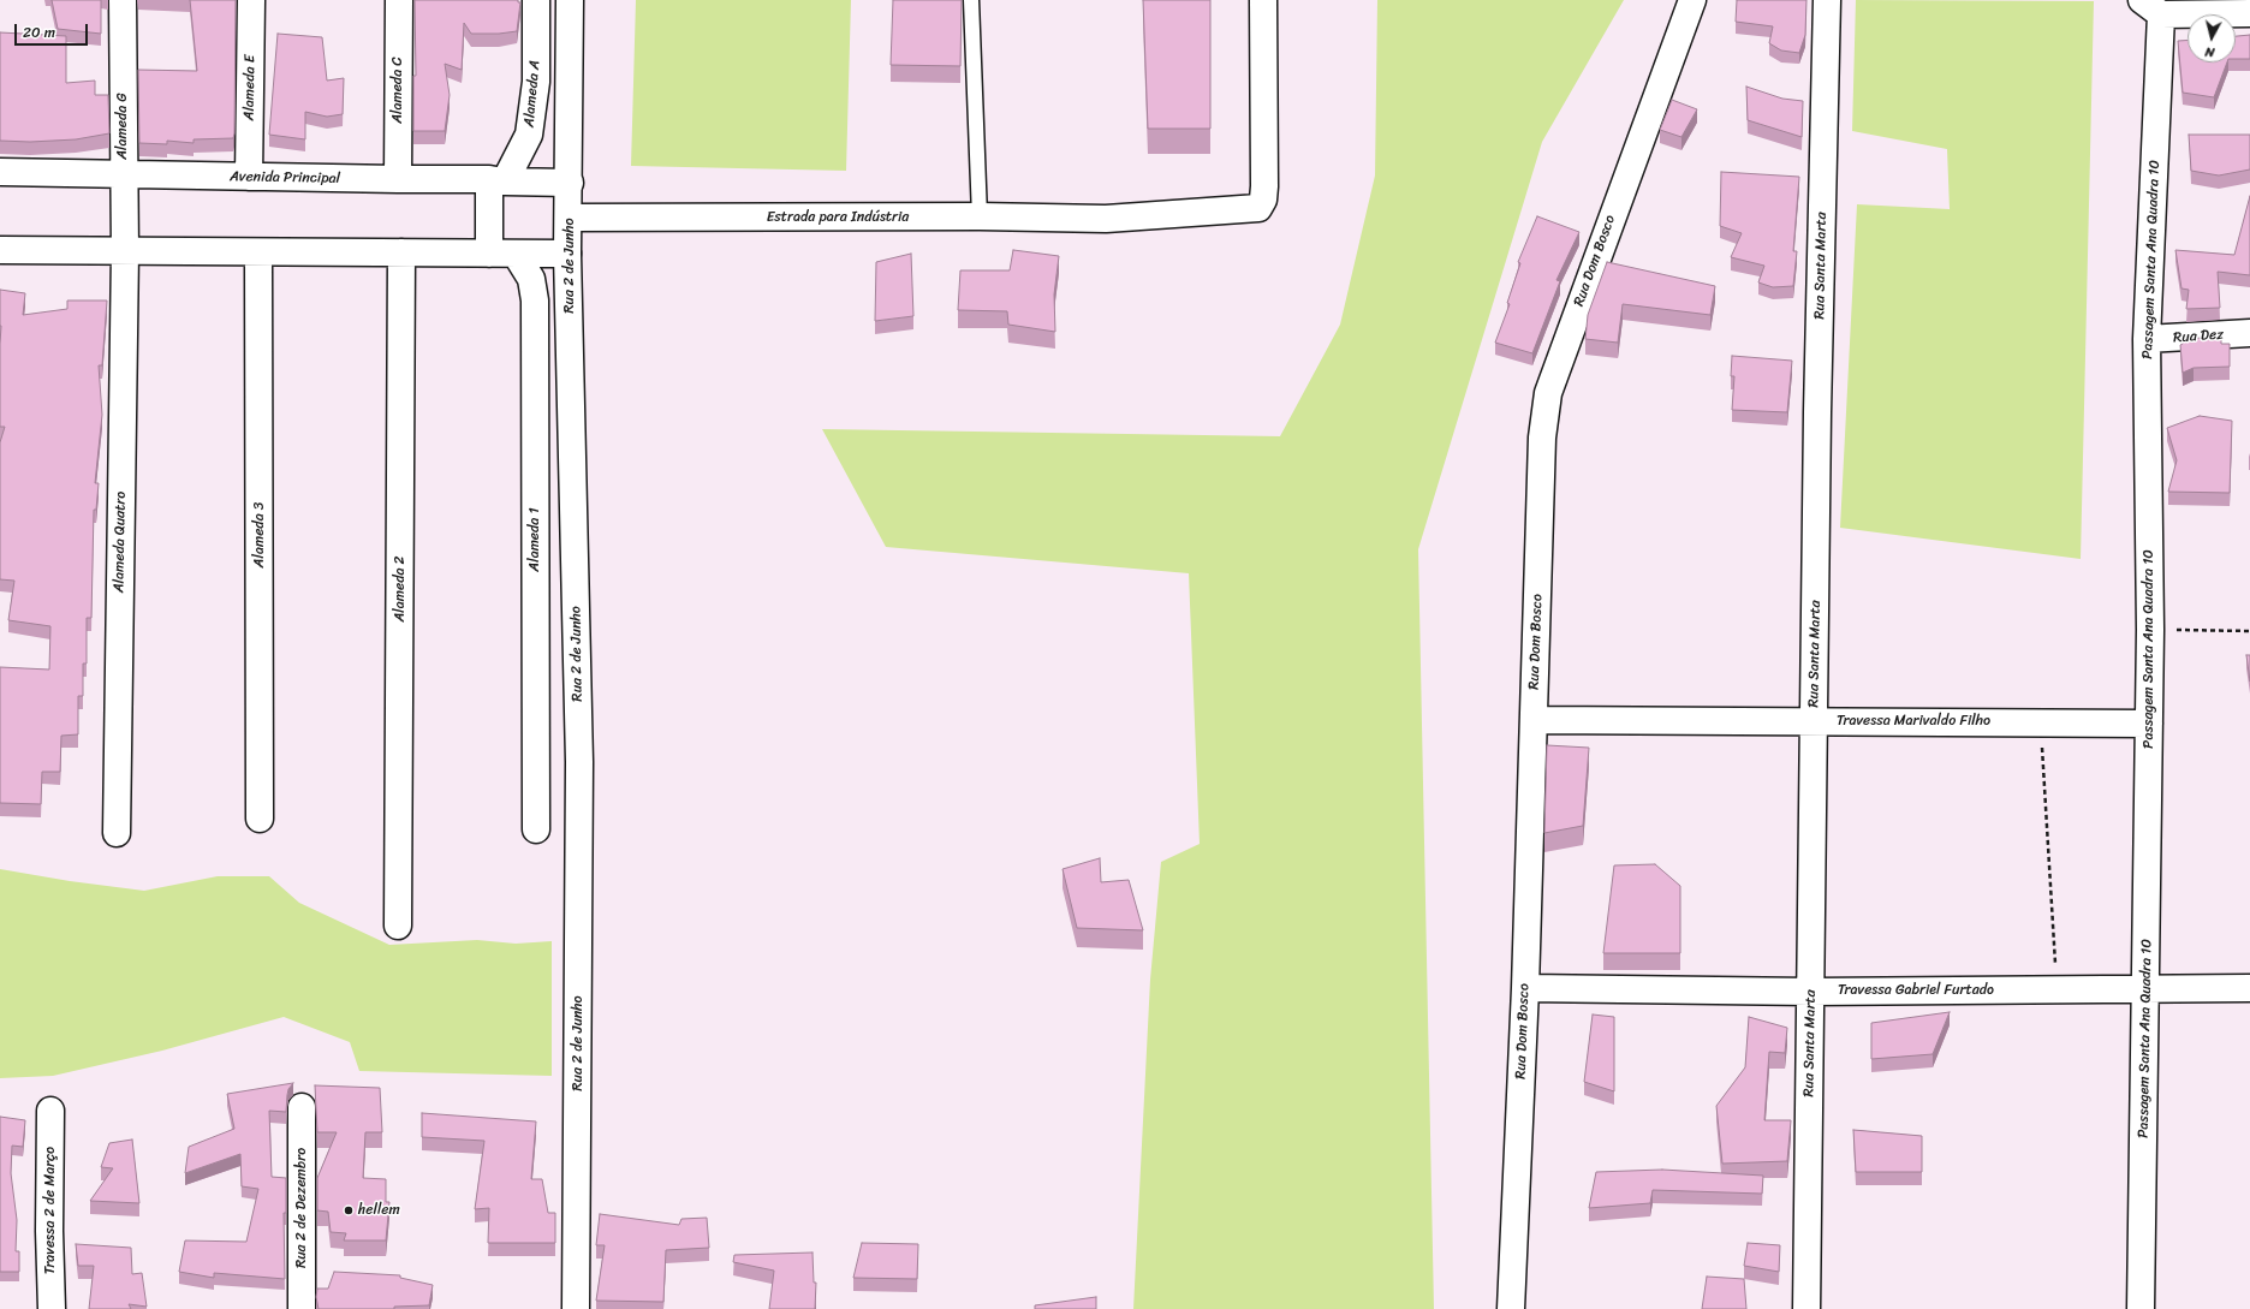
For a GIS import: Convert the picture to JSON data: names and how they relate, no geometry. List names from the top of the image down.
{
  "streets": {
    "street": [
      "Alameda E",
      "Alameda C",
      "Alameda A",
      "Alameda G",
      "Avenida Principal",
      "Estrada para Indústria",
      "Passagem Santa Ana Quadra 10",
      "Rua Dom Bosco",
      "Rua 2 de Junho",
      "Rua Santa Marta",
      "Rua Dez",
      "Alameda 3",
      "Alameda 1",
      "Alameda Quatro",
      "Alameda 2",
      "Travessa Marivaldo Filho",
      "Travessa Gabriel Furtado",
      "Rua 2 de Dezembro",
      "Travessa 2 de Março"
    ]
  },
  "crossings": [
    ["Alameda E", "Avenida Principal"],
    ["Alameda C", "Avenida Principal"],
    ["Alameda A", "Avenida Principal"],
    ["Alameda G", "Avenida Principal"],
    ["Alameda G", "Alameda Quatro"],
    ["Avenida Principal", "Rua 2 de Junho"],
    ["Estrada para Indústria", "Rua 2 de Junho"],
    ["Passagem Santa Ana Quadra 10", "Rua Dez"],
    ["Passagem Santa Ana Quadra 10", "Travessa Marivaldo Filho"],
    ["Passagem Santa Ana Quadra 10", "Travessa Gabriel Furtado"],
    ["Rua Dom Bosco", "Travessa Marivaldo Filho"],
    ["Rua Dom Bosco", "Travessa Gabriel Furtado"],
    ["Rua Santa Marta", "Travessa Marivaldo Filho"],
    ["Rua Santa Marta", "Travessa Gabriel Furtado"]
  ],
  "places": ["hellem"],
  "scale_bar": "20 m",
  "north": "bottom"
}
